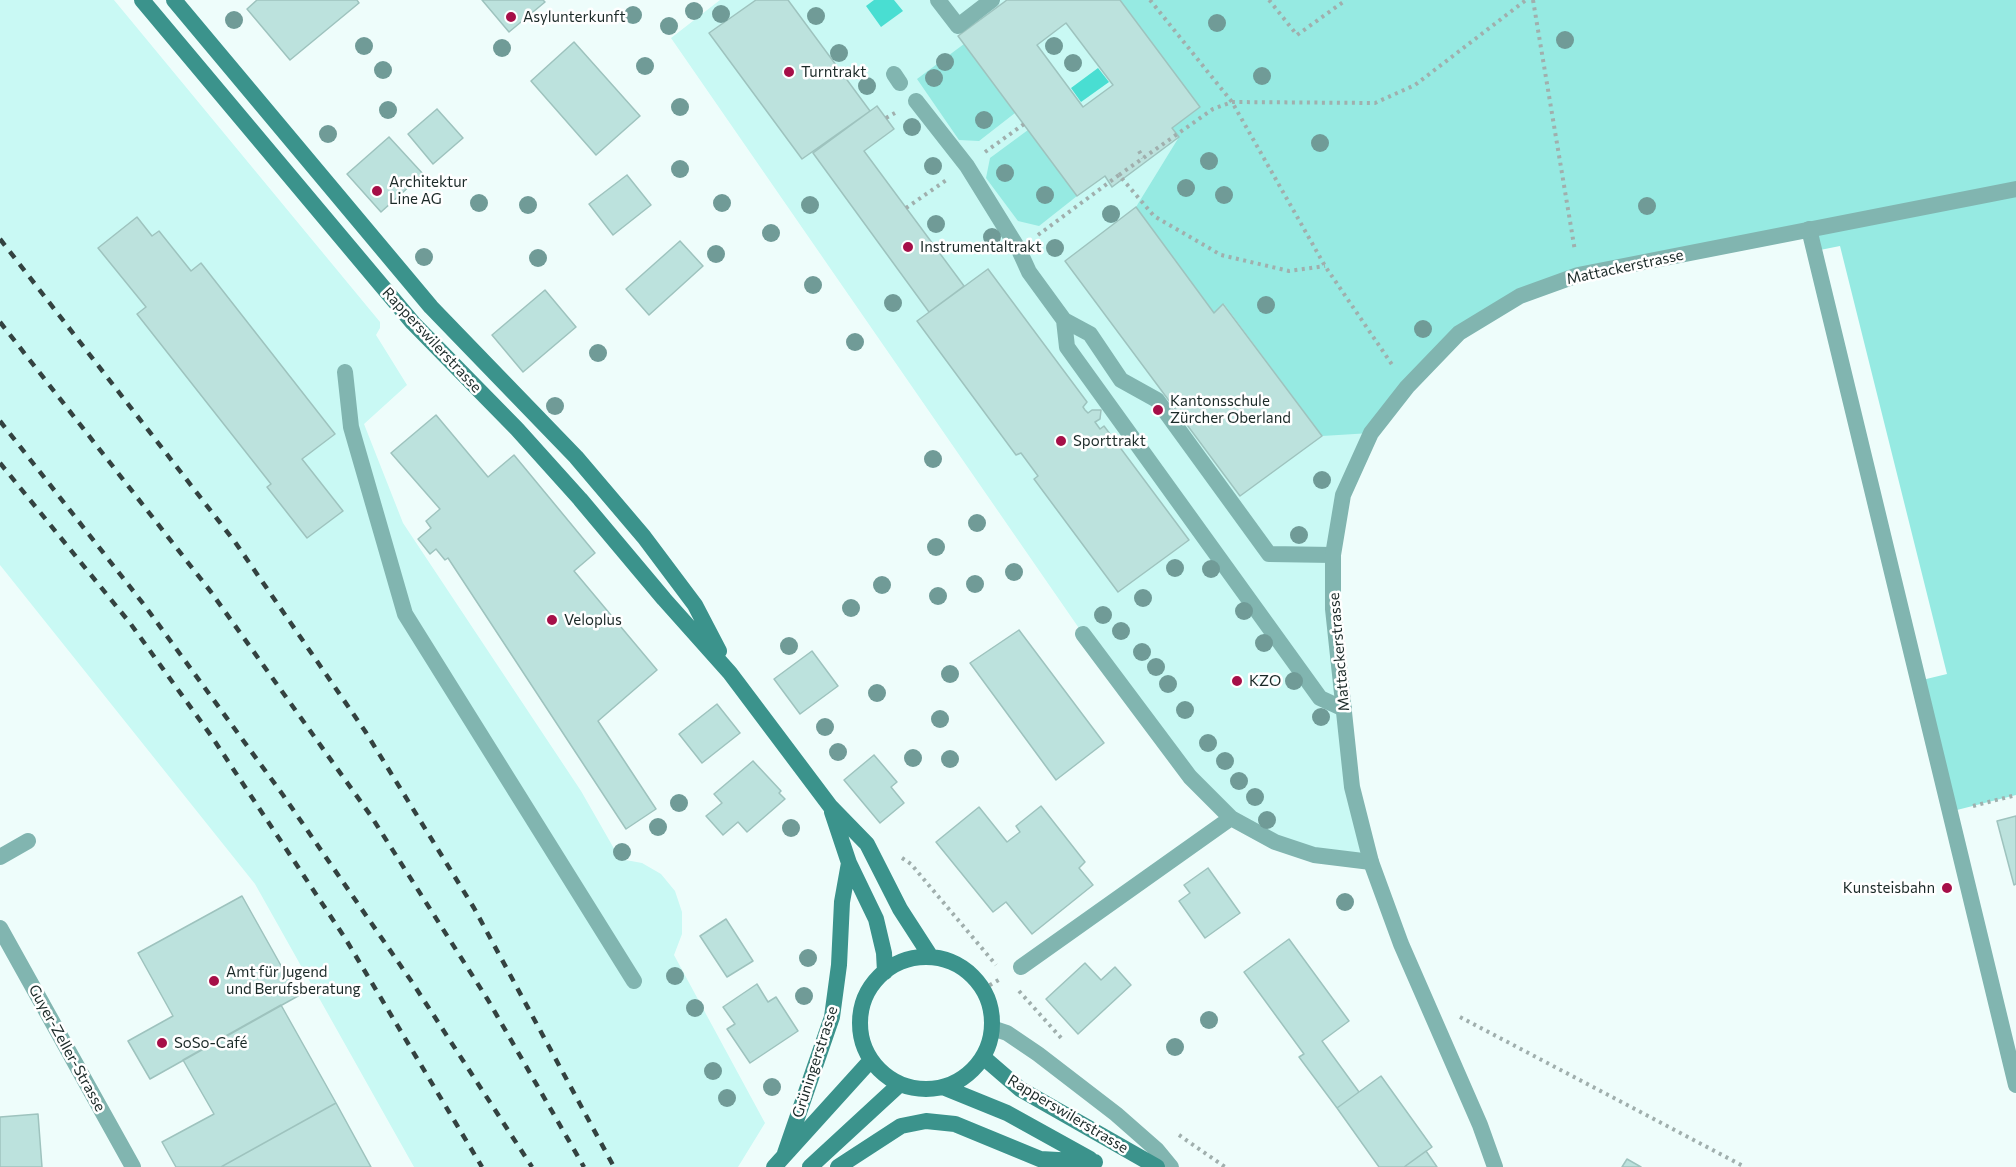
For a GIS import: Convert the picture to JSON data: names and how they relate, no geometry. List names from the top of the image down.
{
  "streets": {
    "main road": ["Rapperswilerstrasse", "Grüningerstrasse"],
    "street": ["Mattackerstrasse", "Guyer-Zeller-Strasse"]
  },
  "crossings": [
    ["Rapperswilerstrasse", "Grüningerstrasse"]
  ],
  "places": [
    "Asylunterkunft",
    "Turntrakt",
    "Architektur Line AG",
    "Instrumentaltrakt",
    "Kantonsschule Zürcher Oberland",
    "Sporttrakt",
    "Veloplus",
    "KZO",
    "Kunsteisbahn",
    "Amt für Jugend und Berufsberatung",
    "SoSo-Café"
  ]
}
